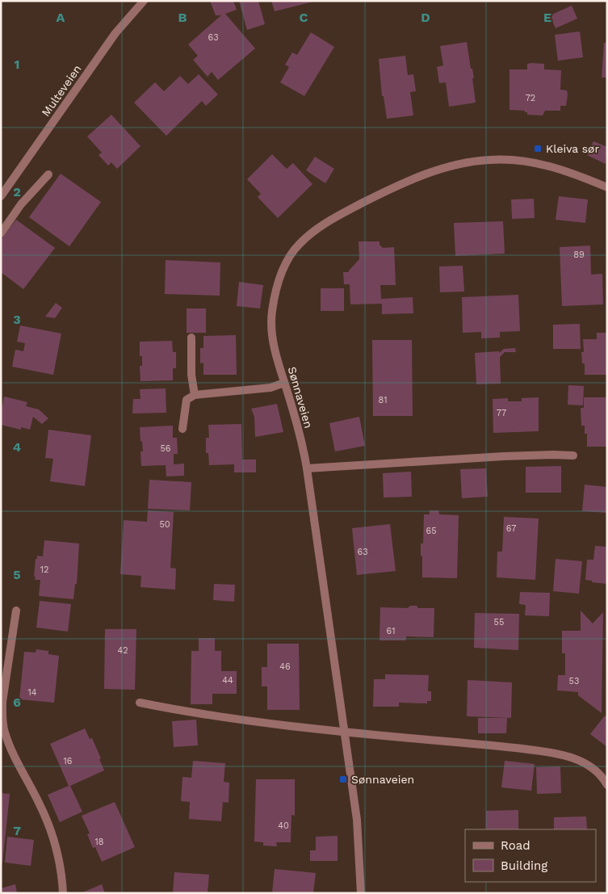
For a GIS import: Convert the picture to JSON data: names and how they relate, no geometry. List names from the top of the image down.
{
  "streets": {
    "street": ["Multeveien", "Sønnaveien"]
  },
  "places": {
    "transit": ["Kleiva sør", "Sønnaveien"]
  },
  "house_numbers": [
    "63",
    "72",
    "89",
    "81",
    "77",
    "56",
    "50",
    "67",
    "65",
    "63",
    "12",
    "55",
    "61",
    "42",
    "46",
    "44",
    "53",
    "14",
    "16",
    "40",
    "18"
  ],
  "legend": ["Road", "Building"],
  "grid": {
    "columns": [
      "A",
      "B",
      "C",
      "D",
      "E"
    ],
    "rows": [
      "1",
      "2",
      "3",
      "4",
      "5",
      "6",
      "7"
    ]
  }
}
